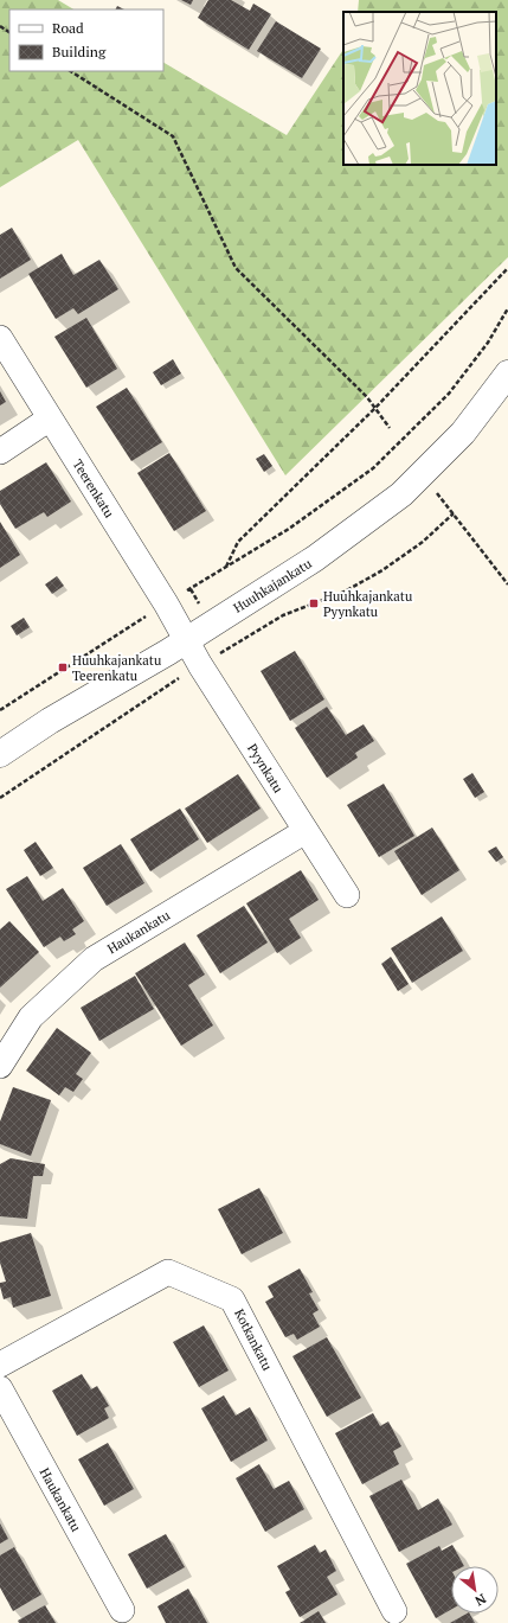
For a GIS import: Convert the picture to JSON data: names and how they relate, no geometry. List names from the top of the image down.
{
  "streets": {
    "street": [
      "Teerenkatu",
      "Huuhkajankatu",
      "Pyynkatu",
      "Haukankatu",
      "Kotkankatu"
    ]
  },
  "crossings": [
    ["Teerenkatu", "Huuhkajankatu"],
    ["Teerenkatu", "Pyynkatu"],
    ["Huuhkajankatu", "Pyynkatu"],
    ["Pyynkatu", "Haukankatu"]
  ],
  "places": {
    "transit": ["Huuhkajankatu Pyynkatu", "Huuhkajankatu Teerenkatu"]
  },
  "legend": ["Road", "Building"],
  "north": "bottom right"
}
